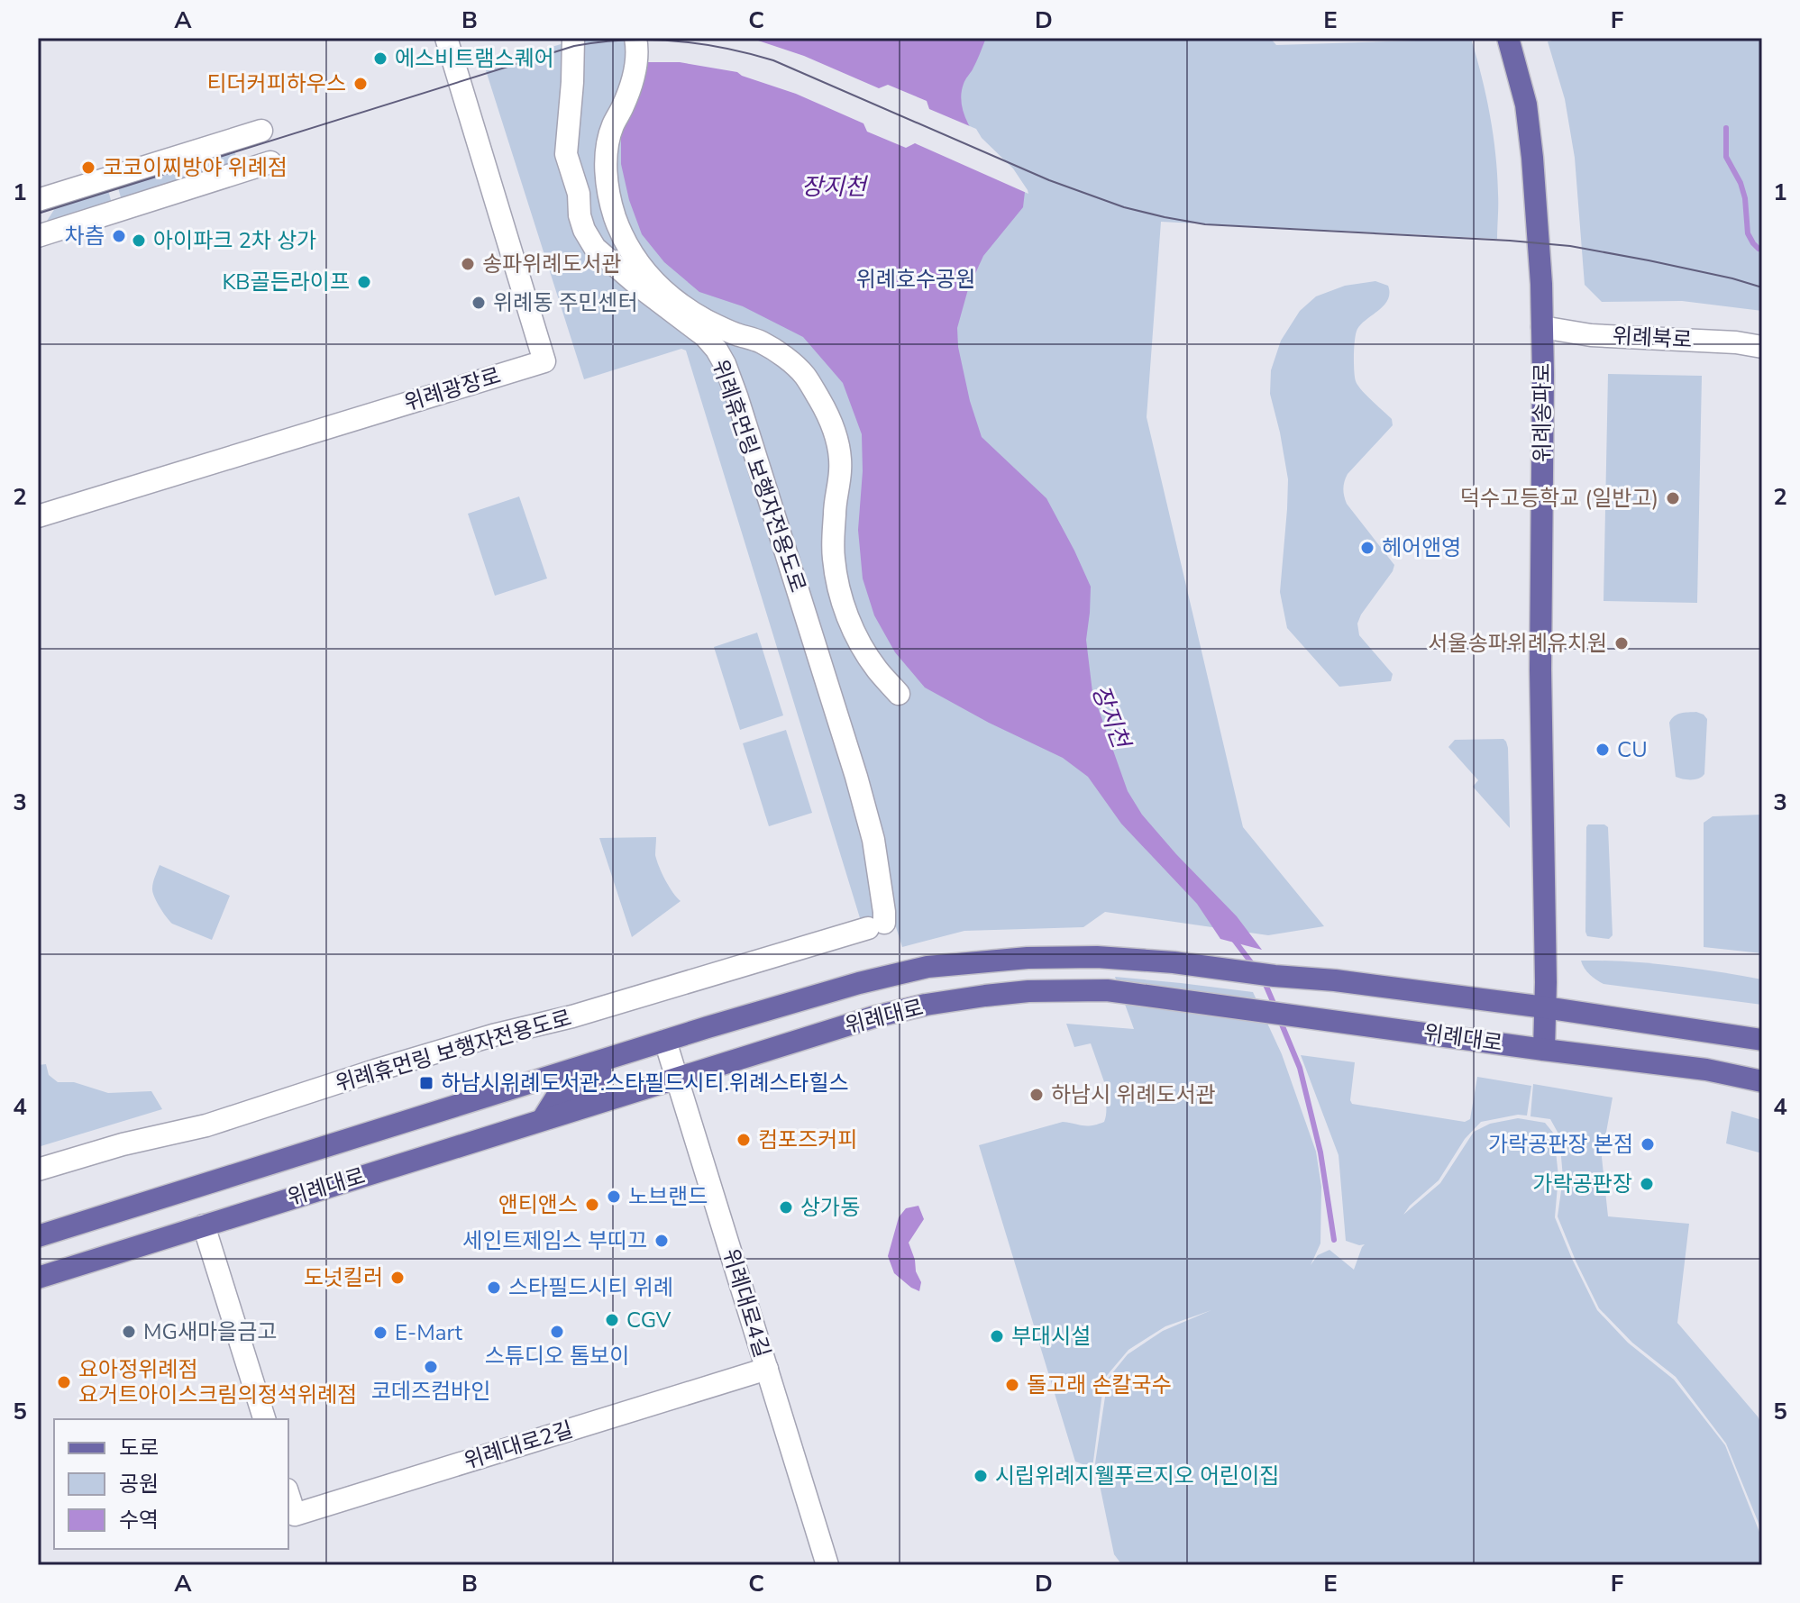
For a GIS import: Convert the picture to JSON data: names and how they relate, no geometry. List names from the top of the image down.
{
  "streets": {
    "main road": ["위례송파로", "위례대로"],
    "street": [
      "위례북로",
      "위례광장로",
      "위례휴먼링 보행자전용도로",
      "위례대로4길",
      "위례대로2길"
    ]
  },
  "crossings": [
    ["위례북로", "위례송파로"],
    ["위례송파로", "위례대로"],
    ["위례대로", "위례대로4길"],
    ["위례대로4길", "위례대로2길"]
  ],
  "water": ["장지천"],
  "parks": ["위례호수공원"],
  "places": {
    "other": [
      "에스비트램스퀘어",
      "티더커피하우스",
      "코코이찌방야 위례점",
      "차츰",
      "아이파크 2차 상가",
      "송파위례도서관",
      "KB골든라이프",
      "위례동 주민센터",
      "덕수고등학교 (일반고)",
      "헤어앤영",
      "서울송파위례유치원",
      "CU",
      "하남시 위례도서관",
      "컴포즈커피",
      "가락공판장 본점",
      "가락공판장",
      "노브랜드",
      "앤티앤스",
      "상가동",
      "세인트제임스 부띠끄",
      "도넛킬러",
      "스타필드시티 위례",
      "CGV",
      "MG새마을금고",
      "스튜디오 톰보이",
      "E-Mart",
      "부대시설",
      "코데즈컴바인",
      "요아정위례점 요거트아이스크림의정석위례점",
      "돌고래 손칼국수",
      "시립위례지웰푸르지오 어린이집"
    ],
    "transit": ["하남시위례도서관.스타필드시티.위례스타힐스"]
  },
  "legend": ["도로", "공원", "수역"],
  "grid": {
    "columns": [
      "A",
      "B",
      "C",
      "D",
      "E",
      "F"
    ],
    "rows": [
      "1",
      "2",
      "3",
      "4",
      "5"
    ]
  }
}
